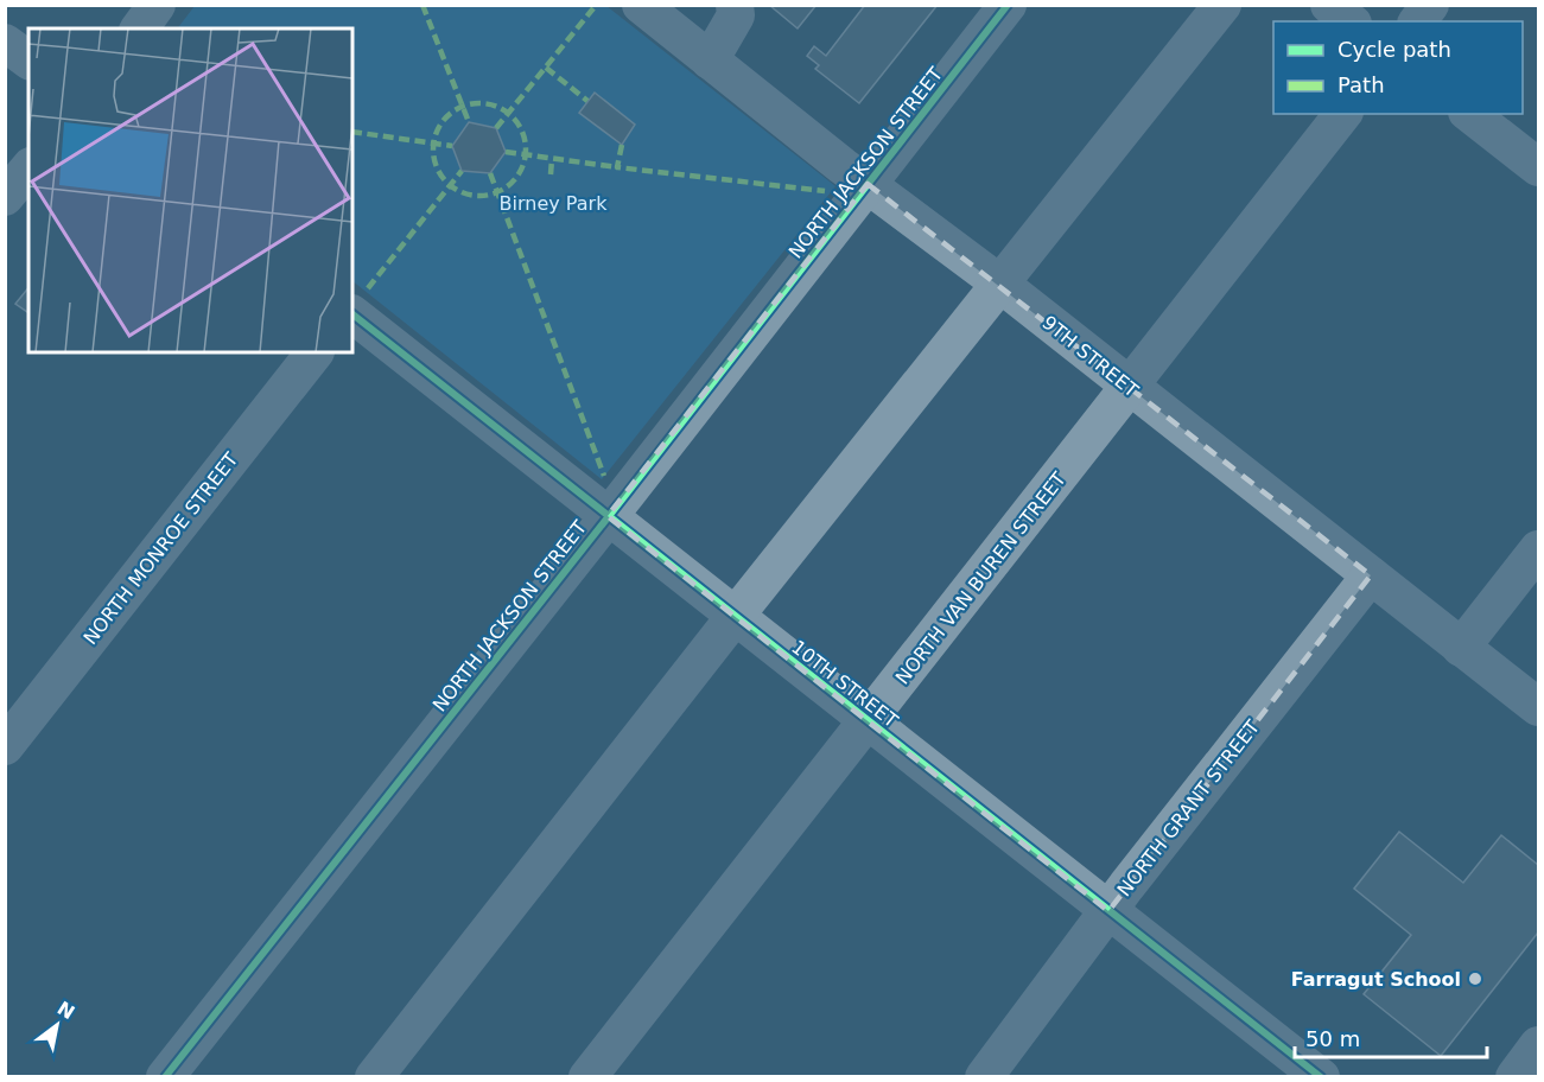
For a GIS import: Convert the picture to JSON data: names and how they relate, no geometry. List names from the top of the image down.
{
  "streets": {
    "street": [
      "NORTH JACKSON STREET",
      "9TH STREET",
      "NORTH MONROE STREET",
      "NORTH VAN BUREN STREET",
      "10TH STREET",
      "NORTH GRANT STREET"
    ]
  },
  "crossings": [
    ["NORTH JACKSON STREET", "9TH STREET"],
    ["NORTH JACKSON STREET", "10TH STREET"],
    ["9TH STREET", "NORTH VAN BUREN STREET"],
    ["9TH STREET", "NORTH GRANT STREET"],
    ["NORTH VAN BUREN STREET", "10TH STREET"],
    ["10TH STREET", "NORTH GRANT STREET"]
  ],
  "parks": ["Birney Park"],
  "places": ["Farragut School"],
  "legend": ["Cycle path", "Path"],
  "scale_bar": "50 m",
  "north": "top right"
}
